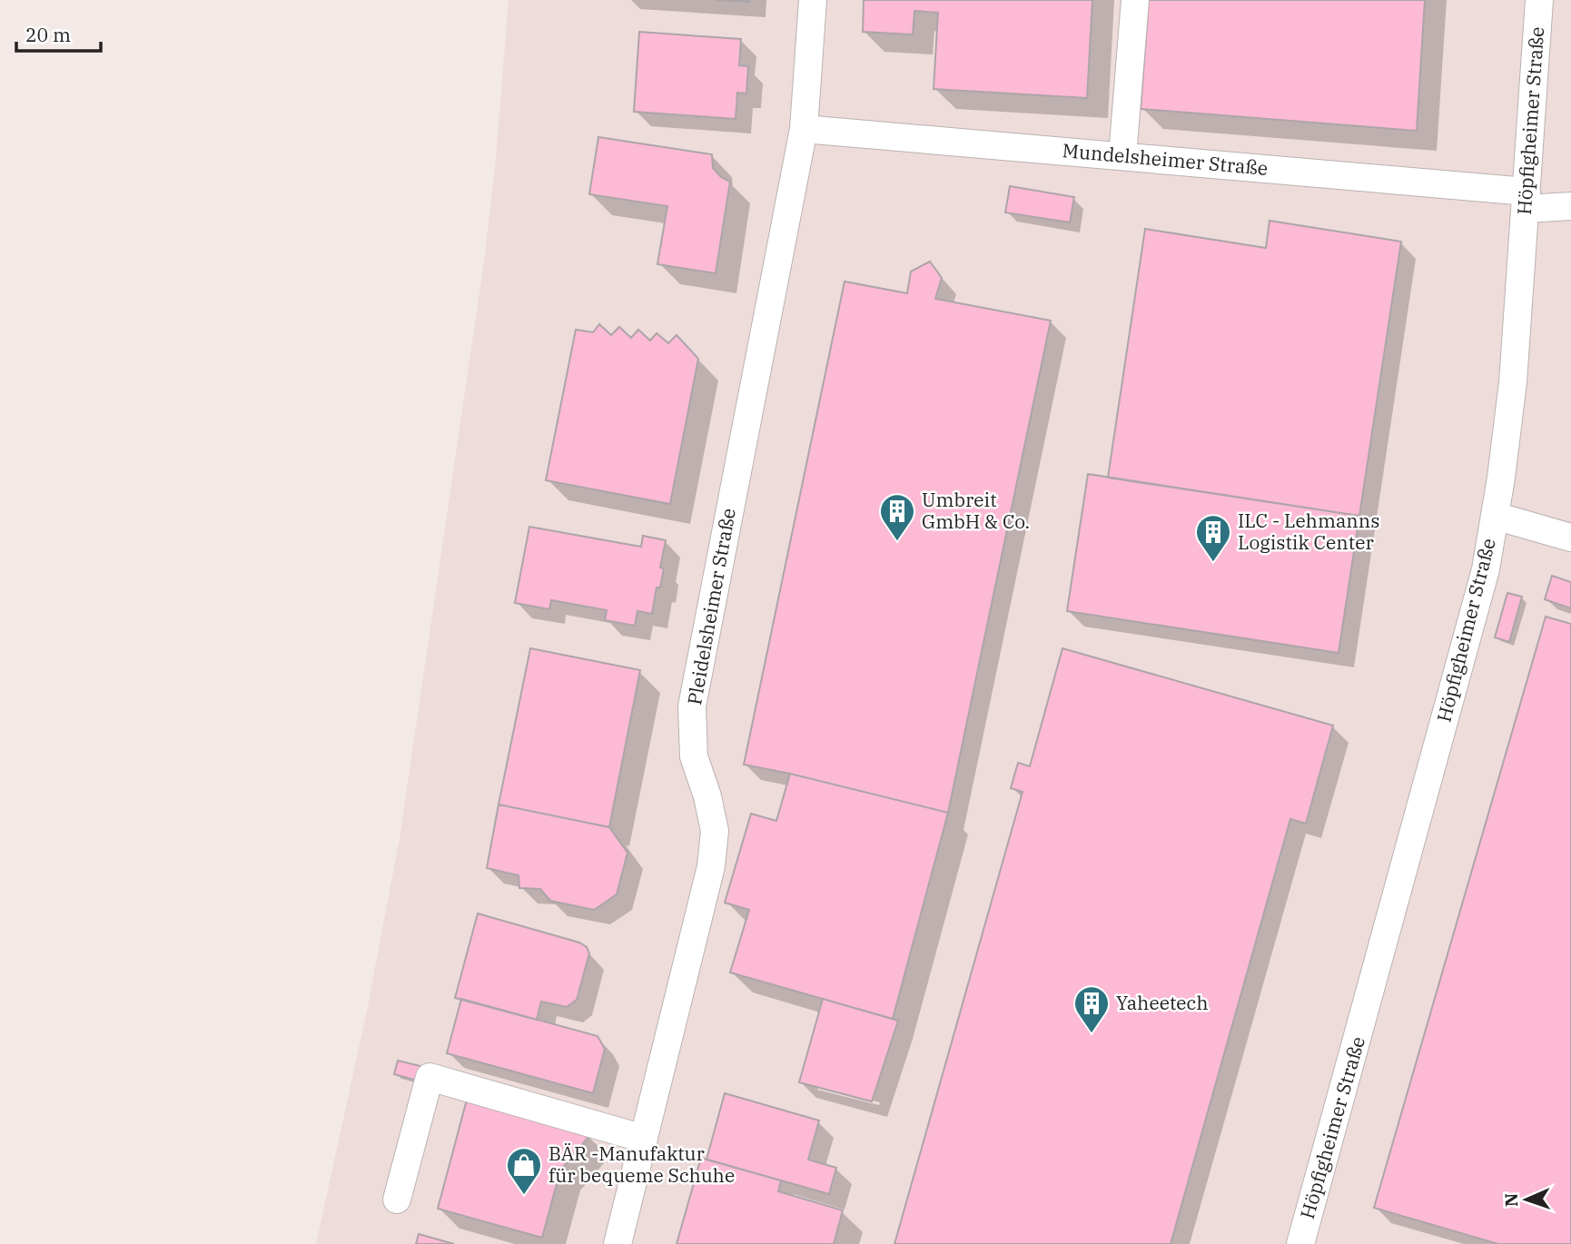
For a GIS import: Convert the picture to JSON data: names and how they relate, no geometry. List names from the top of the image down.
{
  "streets": {
    "street": ["Höpfigheimer Straße", "Mundelsheimer Straße", "Pleidelsheimer Straße"]
  },
  "crossings": [
    ["Höpfigheimer Straße", "Mundelsheimer Straße"],
    ["Mundelsheimer Straße", "Pleidelsheimer Straße"]
  ],
  "places": {
    "building": ["Umbreit GmbH & Co.", "ILC - Lehmanns Logistik Center", "Yaheetech"],
    "shop": ["BÄR -Manufaktur für bequeme Schuhe"]
  },
  "scale_bar": "20 m",
  "north": "left"
}
